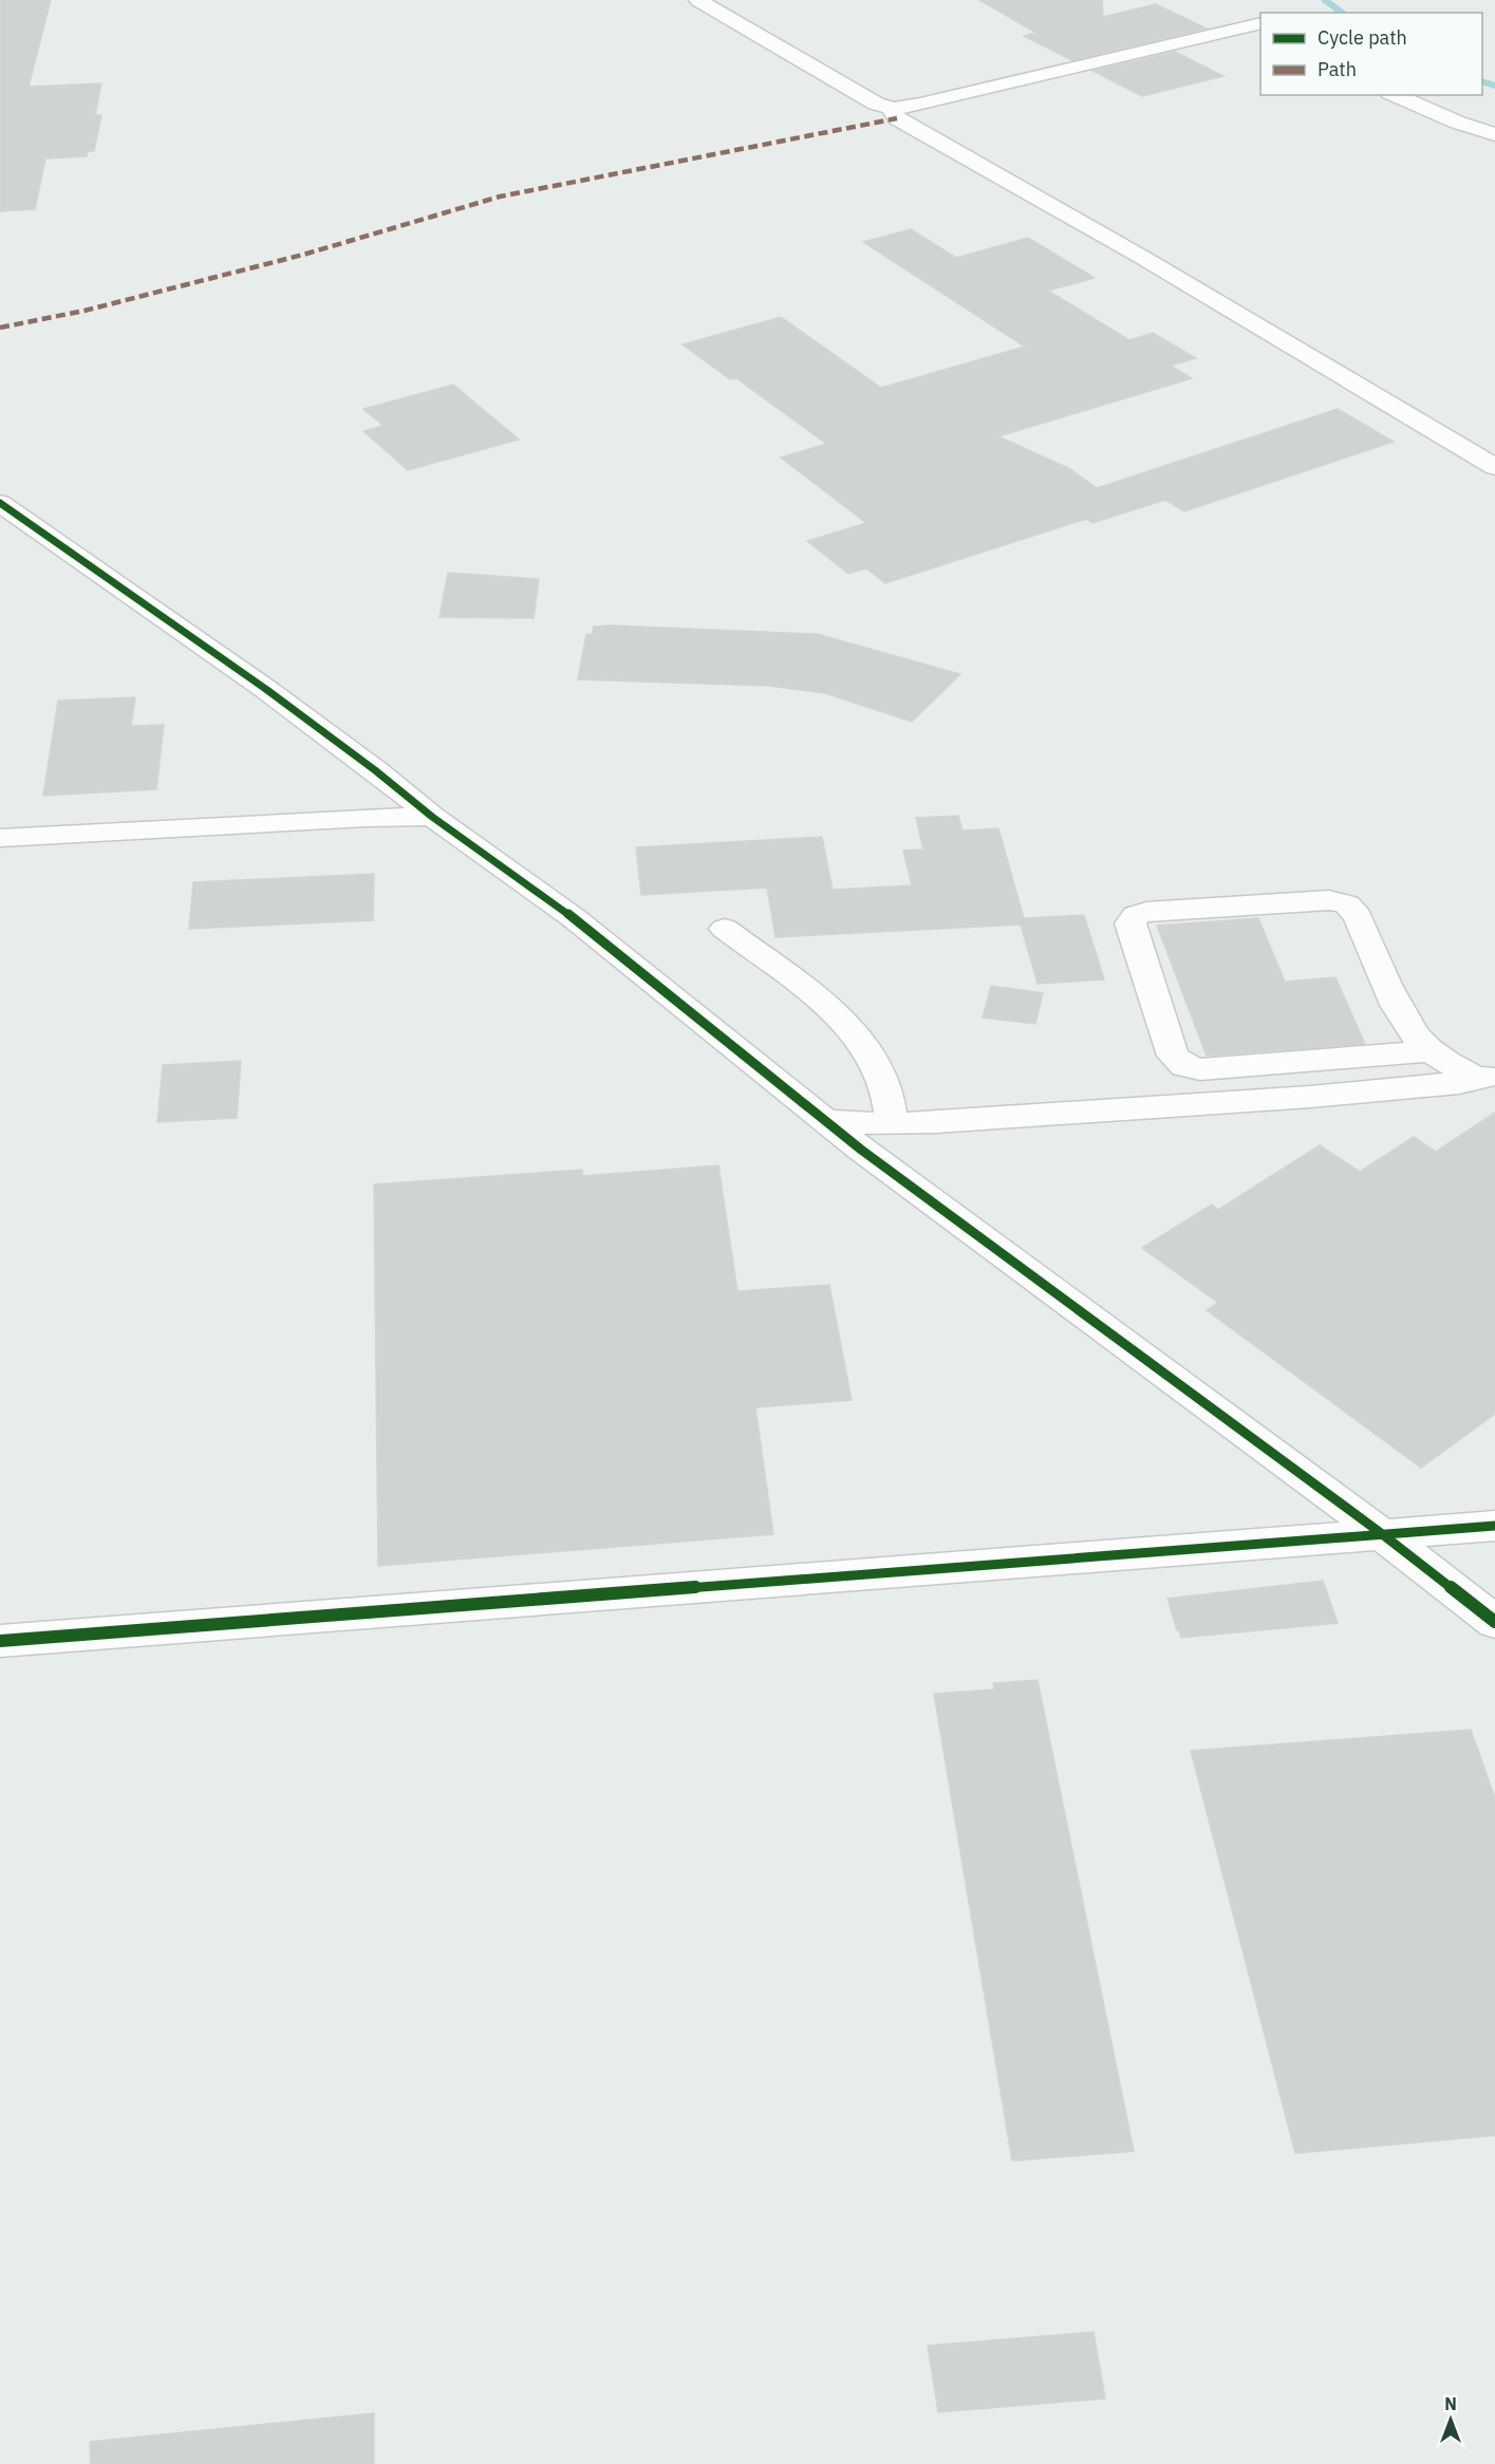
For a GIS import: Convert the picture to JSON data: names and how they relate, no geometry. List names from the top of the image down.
{
  "legend": ["Cycle path", "Path"],
  "north": "top"
}
